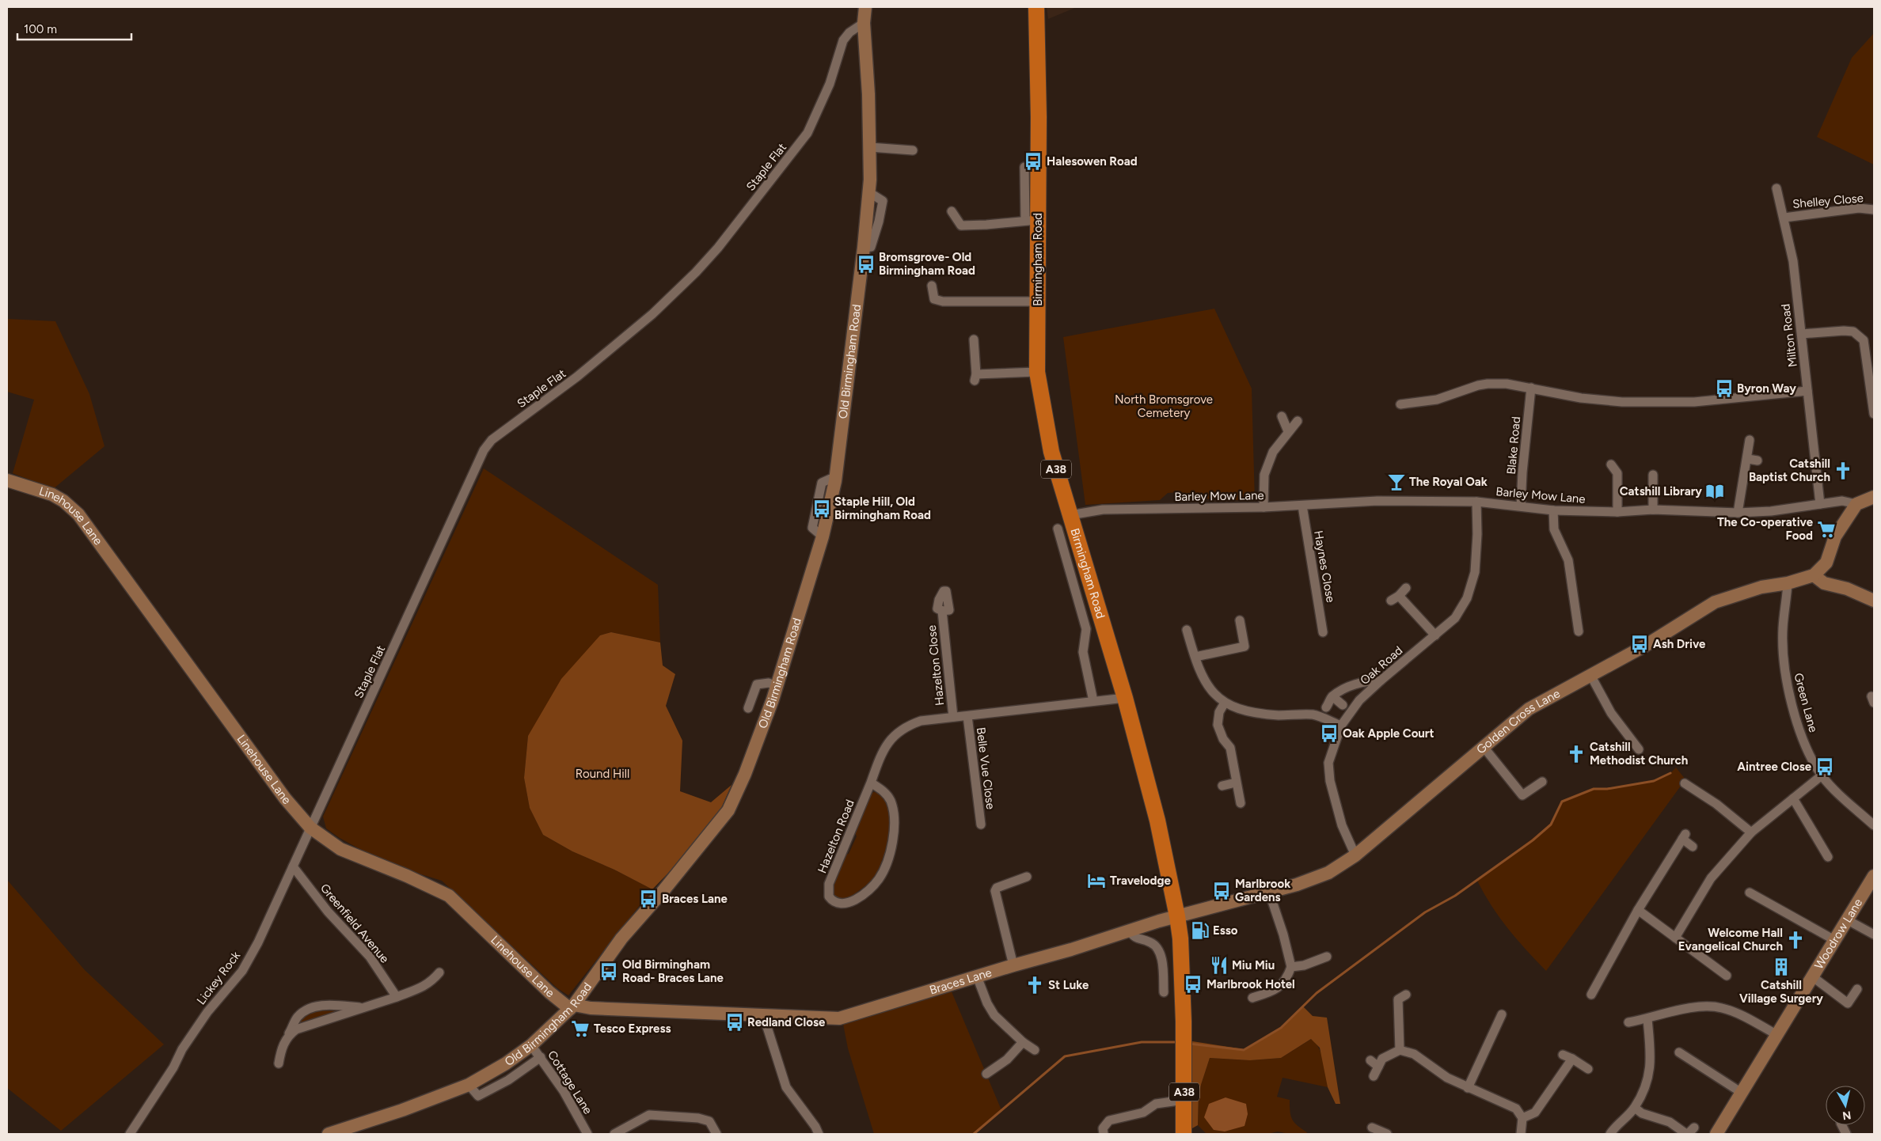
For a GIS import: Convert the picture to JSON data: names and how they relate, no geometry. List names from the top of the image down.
{
  "streets": {
    "highway": ["Birmingham Road", "A38"],
    "main road": [
      "Old Birmingham Road",
      "Linehouse Lane",
      "Golden Cross Lane",
      "Woodrow Lane",
      "Braces Lane"
    ],
    "street": [
      "Staple Flat",
      "Shelley Close",
      "Milton Road",
      "Blake Road",
      "Barley Mow Lane",
      "Haynes Close",
      "Hazelton Close",
      "Oak Road",
      "Green Lane",
      "Belle Vue Close",
      "Hazelton Road",
      "Greenfield Avenue",
      "Lickey Rock",
      "Cottage Lane"
    ]
  },
  "crossings": [
    ["Staple Flat", "Old Birmingham Road"],
    ["Staple Flat", "Linehouse Lane"],
    ["Staple Flat", "Lickey Rock"],
    ["Shelley Close", "Milton Road"],
    ["Birmingham Road", "Barley Mow Lane"],
    ["Birmingham Road", "Golden Cross Lane"],
    ["Birmingham Road", "Hazelton Road"],
    ["Birmingham Road", "Braces Lane"],
    ["Milton Road", "Barley Mow Lane"],
    ["Old Birmingham Road", "Linehouse Lane"],
    ["Old Birmingham Road", "Braces Lane"],
    ["Old Birmingham Road", "Cottage Lane"],
    ["Blake Road", "Barley Mow Lane"],
    ["Barley Mow Lane", "Haynes Close"],
    ["Barley Mow Lane", "Oak Road"],
    ["Linehouse Lane", "Lickey Rock"],
    ["Linehouse Lane", "Braces Lane"],
    ["Hazelton Close", "Hazelton Road"],
    ["Oak Road", "Golden Cross Lane"],
    ["Green Lane", "Golden Cross Lane"],
    ["Golden Cross Lane", "Braces Lane"],
    ["Belle Vue Close", "Hazelton Road"],
    ["Greenfield Avenue", "Lickey Rock"]
  ],
  "parks": ["North Bromsgrove Cemetery", "Round Hill"],
  "places": {
    "bus stop": [
      "Halesowen Road",
      "Bromsgrove- Old Birmingham Road",
      "Byron Way",
      "Staple Hill, Old Birmingham Road",
      "Ash Drive",
      "Oak Apple Court",
      "Aintree Close",
      "Marlbrook Gardens",
      "Braces Lane",
      "Old Birmingham Road- Braces Lane",
      "Marlbrook Hotel",
      "Redland Close"
    ],
    "church": [
      "Catshill Baptist Church",
      "Catshill Methodist Church",
      "Welcome Hall Evangelical Church",
      "St Luke"
    ],
    "bar": ["The Royal Oak"],
    "library": ["Catshill Library"],
    "supermarket": ["The Co-operative Food", "Tesco Express"],
    "hotel": ["Travelodge"],
    "fuel station": ["Esso"],
    "restaurant": ["Miu Miu"],
    "building": ["Catshill Village Surgery"]
  },
  "scale_bar": "100 m",
  "north": "bottom"
}
